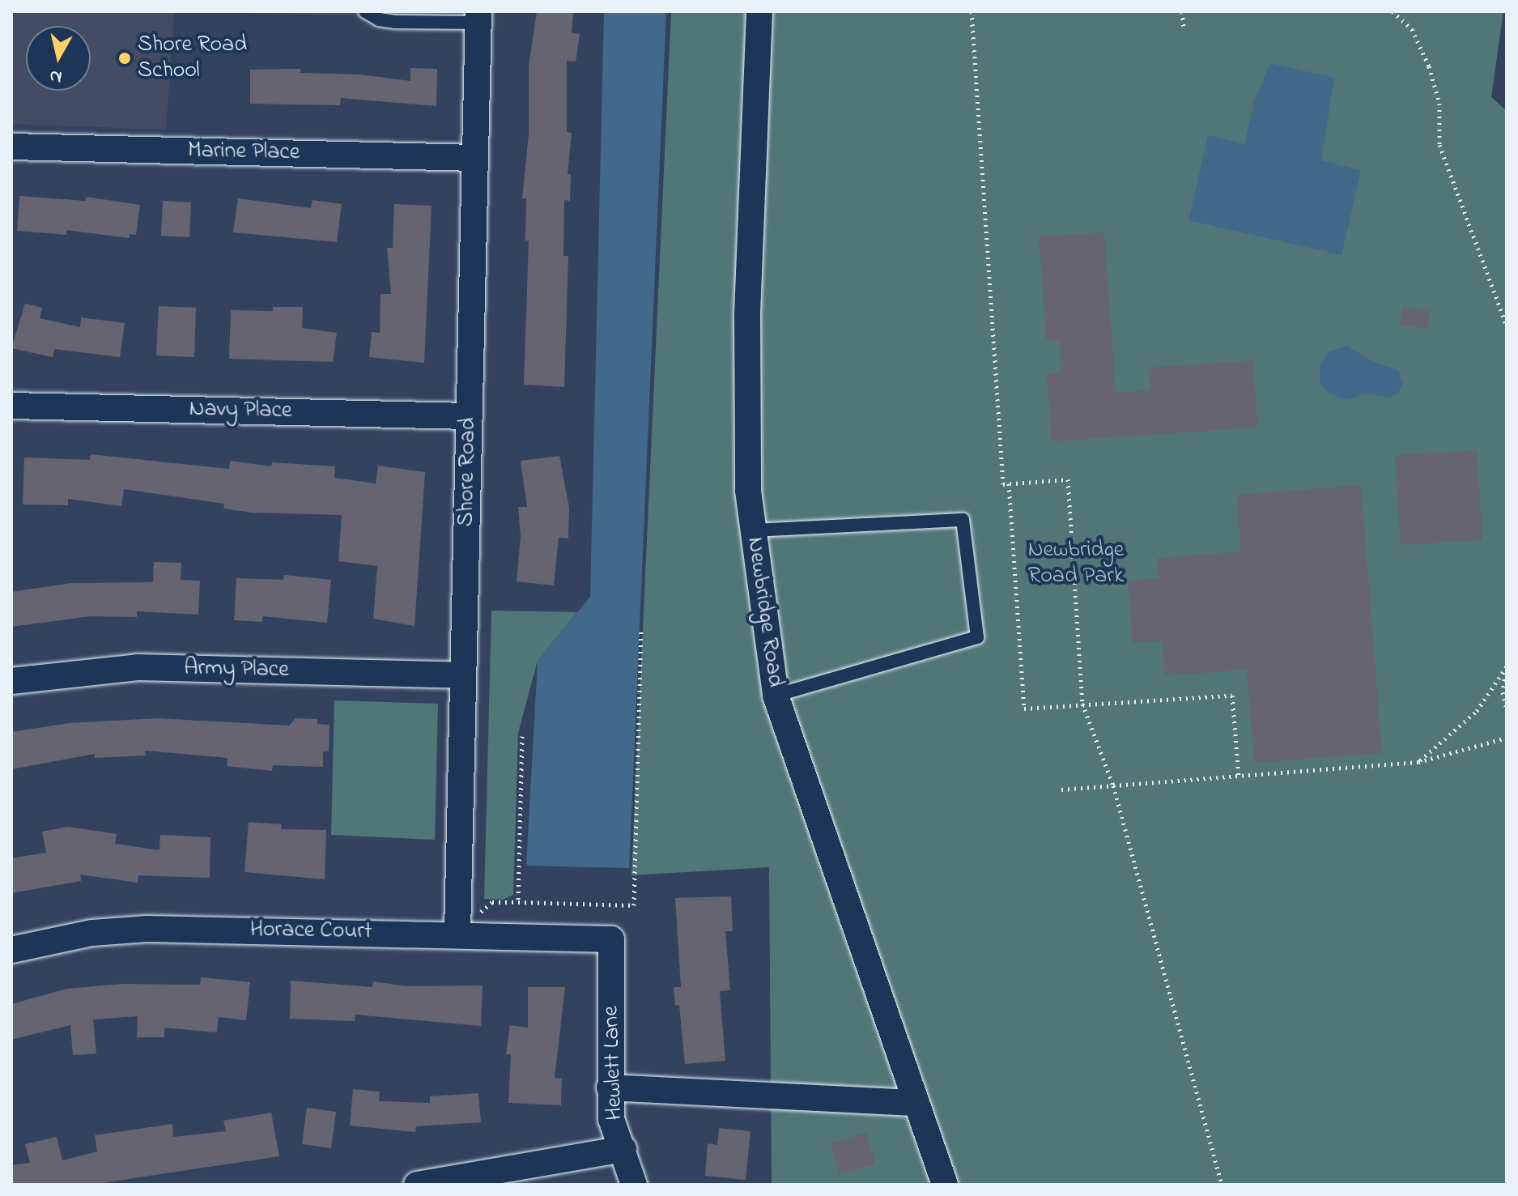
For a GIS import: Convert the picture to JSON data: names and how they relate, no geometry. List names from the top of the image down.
{
  "streets": {
    "street": [
      "Marine Place",
      "Navy Place",
      "Shore Road",
      "Newbridge Road",
      "Army Place",
      "Horace Court",
      "Hewlett Lane"
    ]
  },
  "crossings": [
    ["Marine Place", "Shore Road"],
    ["Navy Place", "Shore Road"],
    ["Shore Road", "Army Place"],
    ["Shore Road", "Horace Court"],
    ["Horace Court", "Hewlett Lane"]
  ],
  "parks": ["Newbridge Road Park"],
  "places": ["Shore Road School"],
  "north": "bottom"
}
